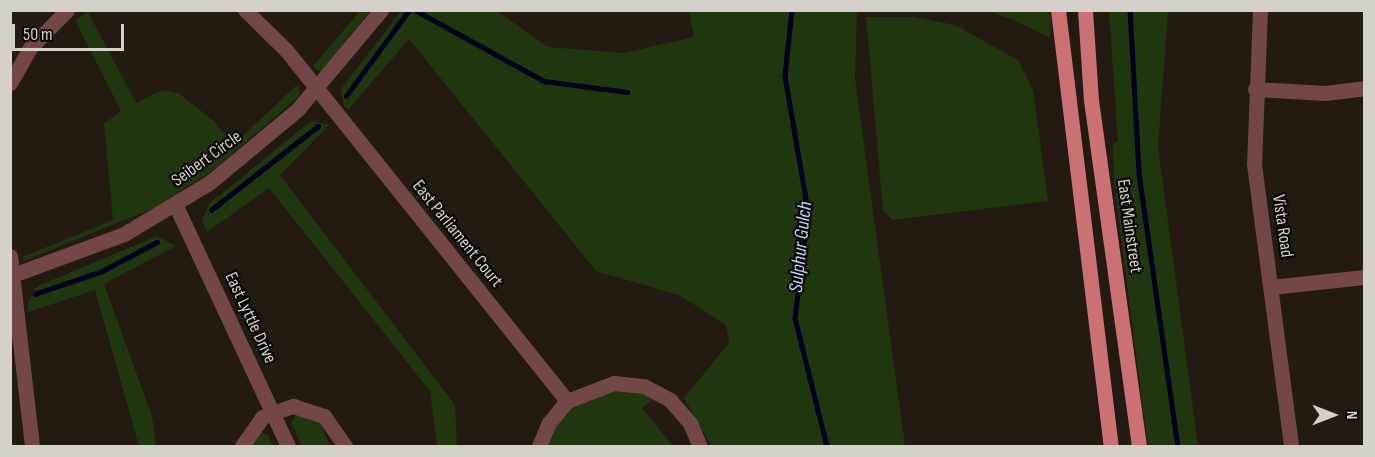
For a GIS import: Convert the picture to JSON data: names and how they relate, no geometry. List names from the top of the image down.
{
  "streets": {
    "main road": ["East Mainstreet"],
    "street": [
      "Seibert Circle",
      "Vista Road",
      "East Parliament Court",
      "East Lyttle Drive"
    ]
  },
  "crossings": [
    ["Seibert Circle", "East Parliament Court"],
    ["Seibert Circle", "East Lyttle Drive"]
  ],
  "water": ["Sulphur Gulch"],
  "scale_bar": "50 m",
  "north": "right"
}
